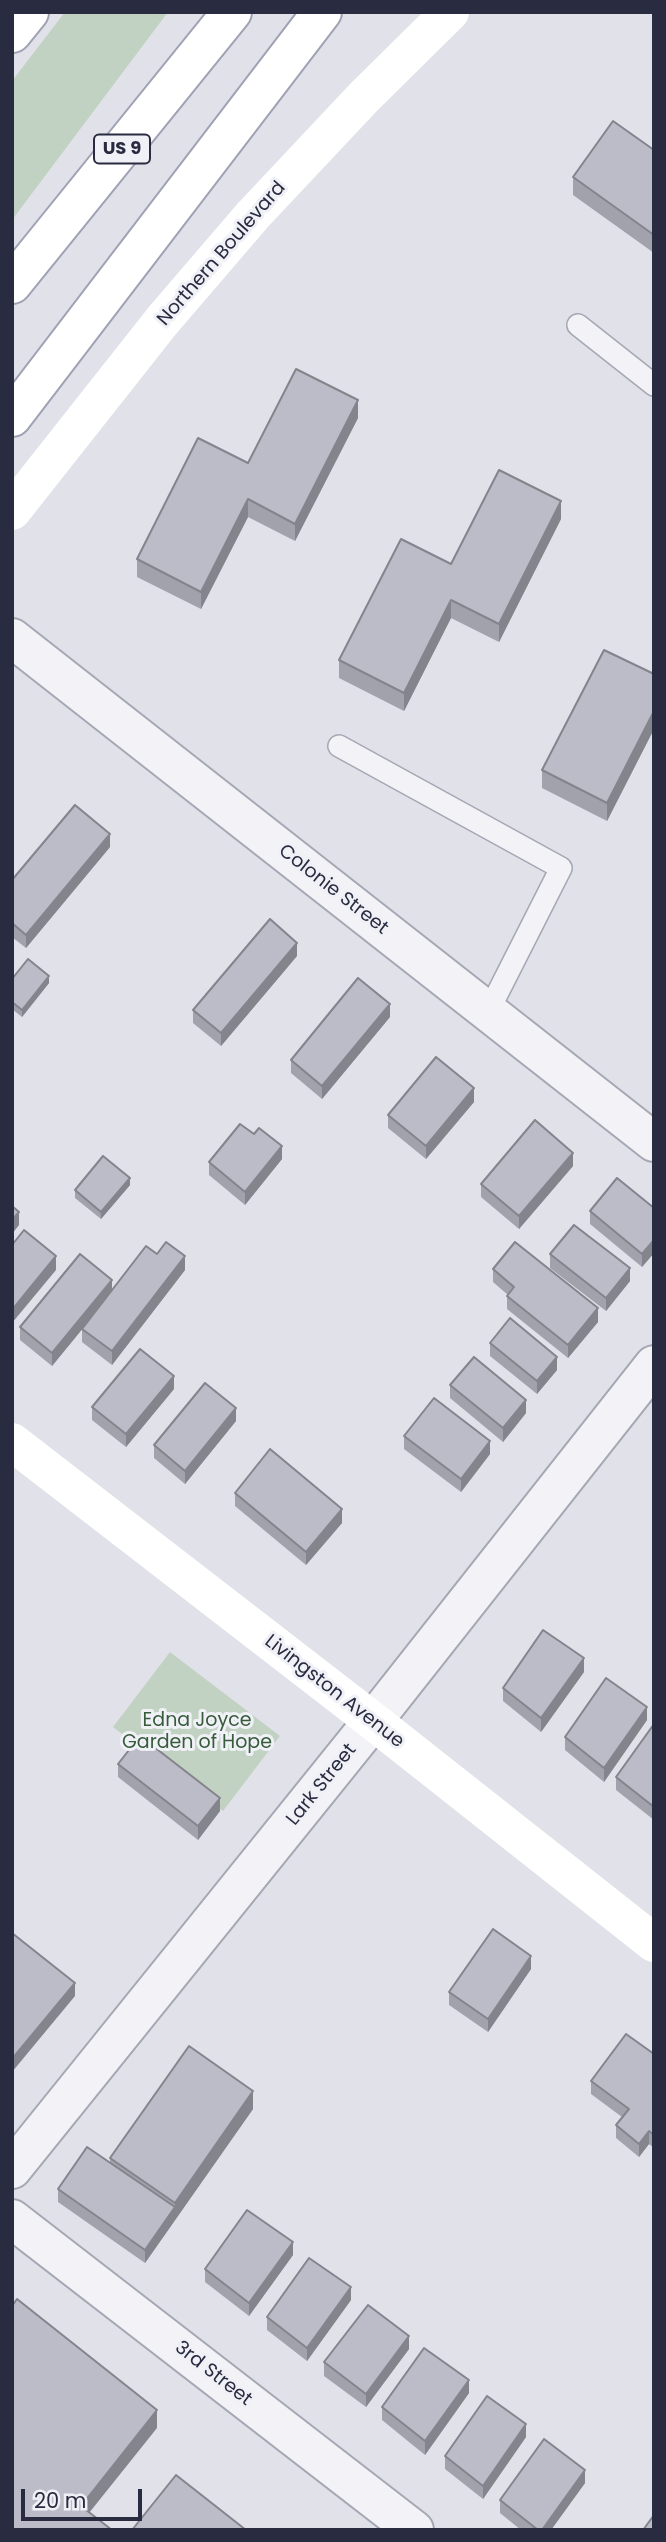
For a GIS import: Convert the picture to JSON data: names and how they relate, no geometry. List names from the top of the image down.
{
  "streets": {
    "main road": ["US 9", "Northern Boulevard", "Livingston Avenue"],
    "street": ["Colonie Street", "Lark Street", "3rd Street"]
  },
  "crossings": [
    ["Livingston Avenue", "Lark Street"]
  ],
  "parks": ["Edna Joyce Garden of Hope"],
  "scale_bar": "20 m"
}
